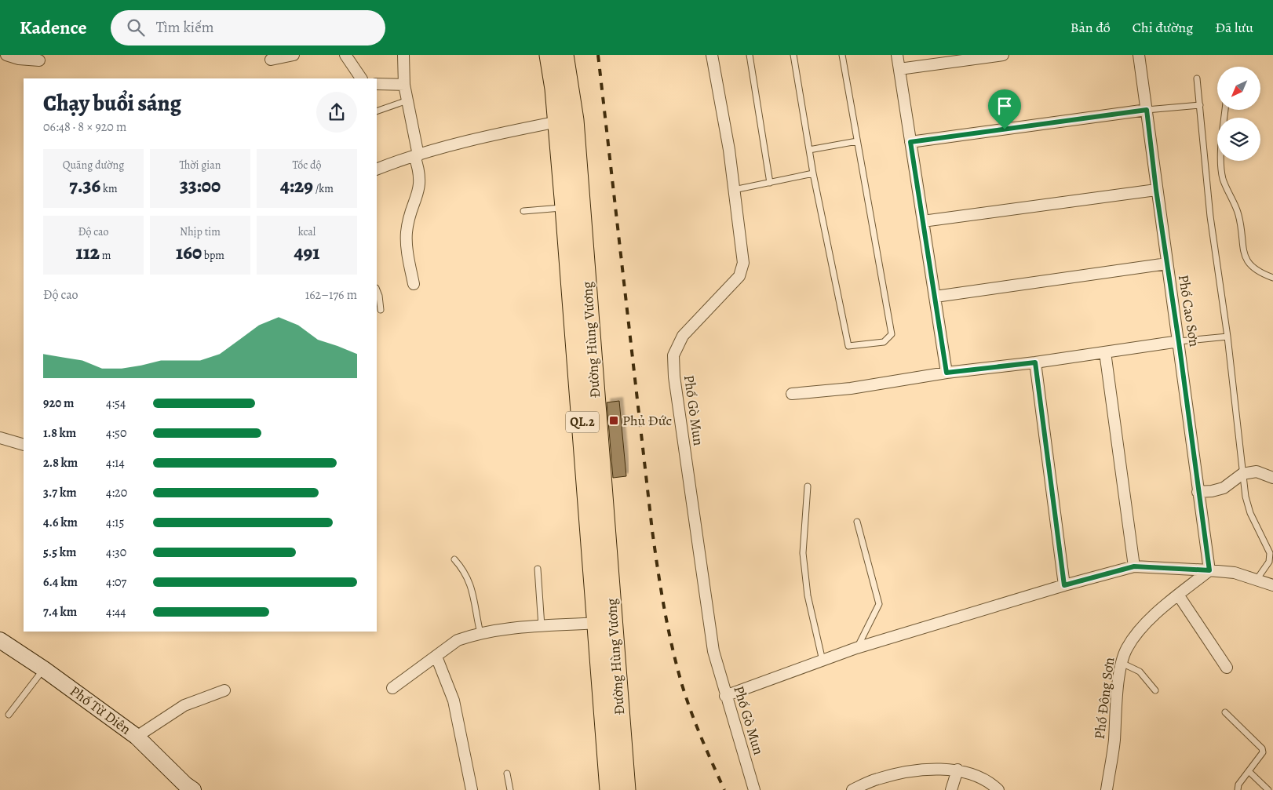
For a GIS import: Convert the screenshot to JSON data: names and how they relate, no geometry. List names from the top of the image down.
{
  "streets": {
    "highway": ["Đường Hùng Vương", "QL.2"],
    "street": [
      "Phố Cao Sơn",
      "Phố Gò Mun",
      "Phố Đông Sơn",
      "Phố Từ Diên"
    ]
  },
  "crossings": [
    ["Phố Cao Sơn", "Phố Đông Sơn"]
  ],
  "places": {
    "transit": ["Phủ Đức"]
  },
  "north": "bottom left",
  "page": {
    "header": "Kadence",
    "search": "Tìm kiếm",
    "nav": ["Bản đồ", "Chỉ đường", "Đã lưu"],
    "heading": ["Chạy buổi sáng", "06:48 · 8 × 920 m"],
    "stats": [
      ["Quãng đường", "7.36 km"],
      ["Thời gian", "33:00"],
      ["Tốc độ", "4:29 /km"],
      ["Độ cao", "112 m"],
      ["Nhịp tim", "160 bpm"],
      ["kcal", "491"]
    ],
    "chart": ["Độ cao", "162–176 m"],
    "list": [
      {
        "name": "920 m",
        "note": "4:54"
      },
      {
        "name": "1.8 km",
        "note": "4:50"
      },
      {
        "name": "2.8 km",
        "note": "4:14"
      },
      {
        "name": "3.7 km",
        "note": "4:20"
      },
      {
        "name": "4.6 km",
        "note": "4:15"
      },
      {
        "name": "5.5 km",
        "note": "4:30"
      },
      {
        "name": "6.4 km",
        "note": "4:07"
      },
      {
        "name": "7.4 km",
        "note": "4:44"
      }
    ]
  }
}
